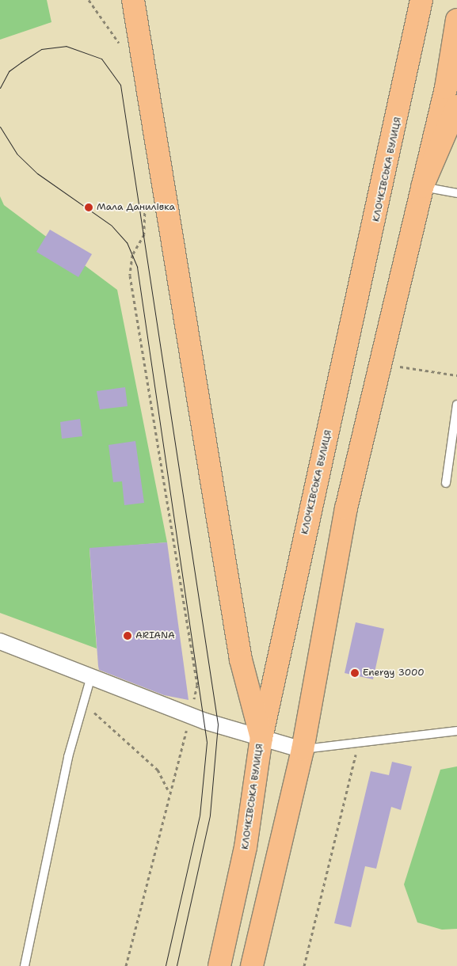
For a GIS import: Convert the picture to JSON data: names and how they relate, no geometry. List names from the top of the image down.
{
  "streets": {
    "main road": ["КЛОЧКІВСЬКА ВУЛИЦЯ"]
  },
  "places": ["Мала Данилівка", "ARIANA", "Energy 3000"]
}
